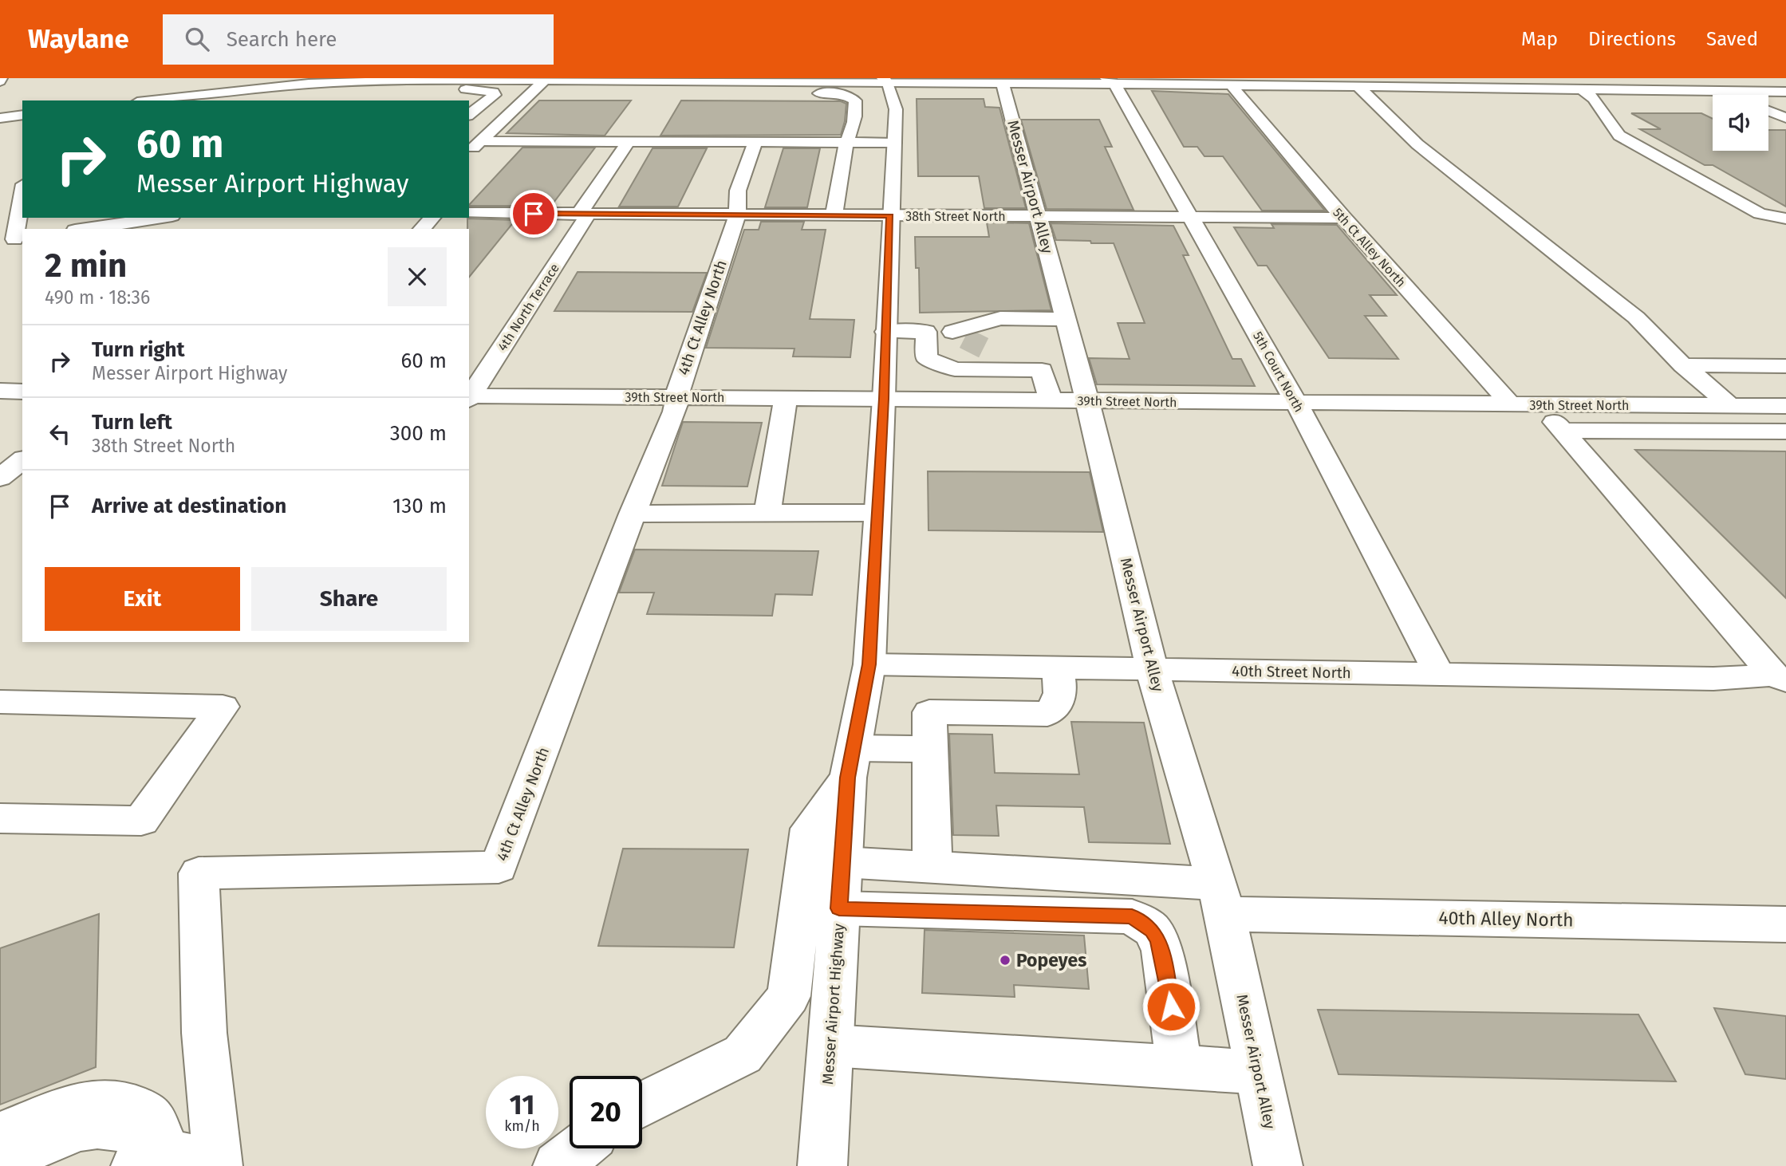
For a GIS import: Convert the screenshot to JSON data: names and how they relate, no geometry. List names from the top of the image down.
{
  "streets": {
    "street": [
      "Messer Airport Alley",
      "38th Street North",
      "5th Ct Alley North",
      "4th North Terrace",
      "4th Ct Alley North",
      "5th Court North",
      "39th Street North",
      "40th Street North",
      "40th Alley North",
      "Messer Airport Highway"
    ]
  },
  "crossings": [
    ["Messer Airport Alley", "38th Street North"],
    ["Messer Airport Alley", "39th Street North"],
    ["Messer Airport Alley", "40th Street North"],
    ["Messer Airport Alley", "40th Alley North"],
    ["38th Street North", "5th Ct Alley North"],
    ["38th Street North", "4th North Terrace"],
    ["38th Street North", "4th Ct Alley North"],
    ["38th Street North", "5th Court North"],
    ["38th Street North", "Messer Airport Highway"],
    ["5th Ct Alley North", "39th Street North"],
    ["4th North Terrace", "39th Street North"],
    ["4th Ct Alley North", "39th Street North"],
    ["5th Court North", "39th Street North"],
    ["5th Court North", "40th Street North"],
    ["39th Street North", "Messer Airport Highway"],
    ["40th Street North", "Messer Airport Highway"],
    ["40th Alley North", "Messer Airport Highway"]
  ],
  "places": ["Popeyes"],
  "page": {
    "header": "Waylane",
    "search": "Search here",
    "nav": ["Map", "Directions", "Saved"],
    "turn": ["60 m", "Messer Airport Highway"],
    "heading": ["2 min", "490 m · 18:36"],
    "list": [
      {
        "name": "Turn right",
        "note": "Messer Airport Highway",
        "value": "60 m"
      },
      {
        "name": "Turn left",
        "note": "38th Street North",
        "value": "300 m"
      },
      {
        "name": "Arrive at destination",
        "value": "130 m"
      }
    ],
    "buttons": ["Exit", "Share"],
    "speed": "11 km/h",
    "limit": "20"
  }
}
